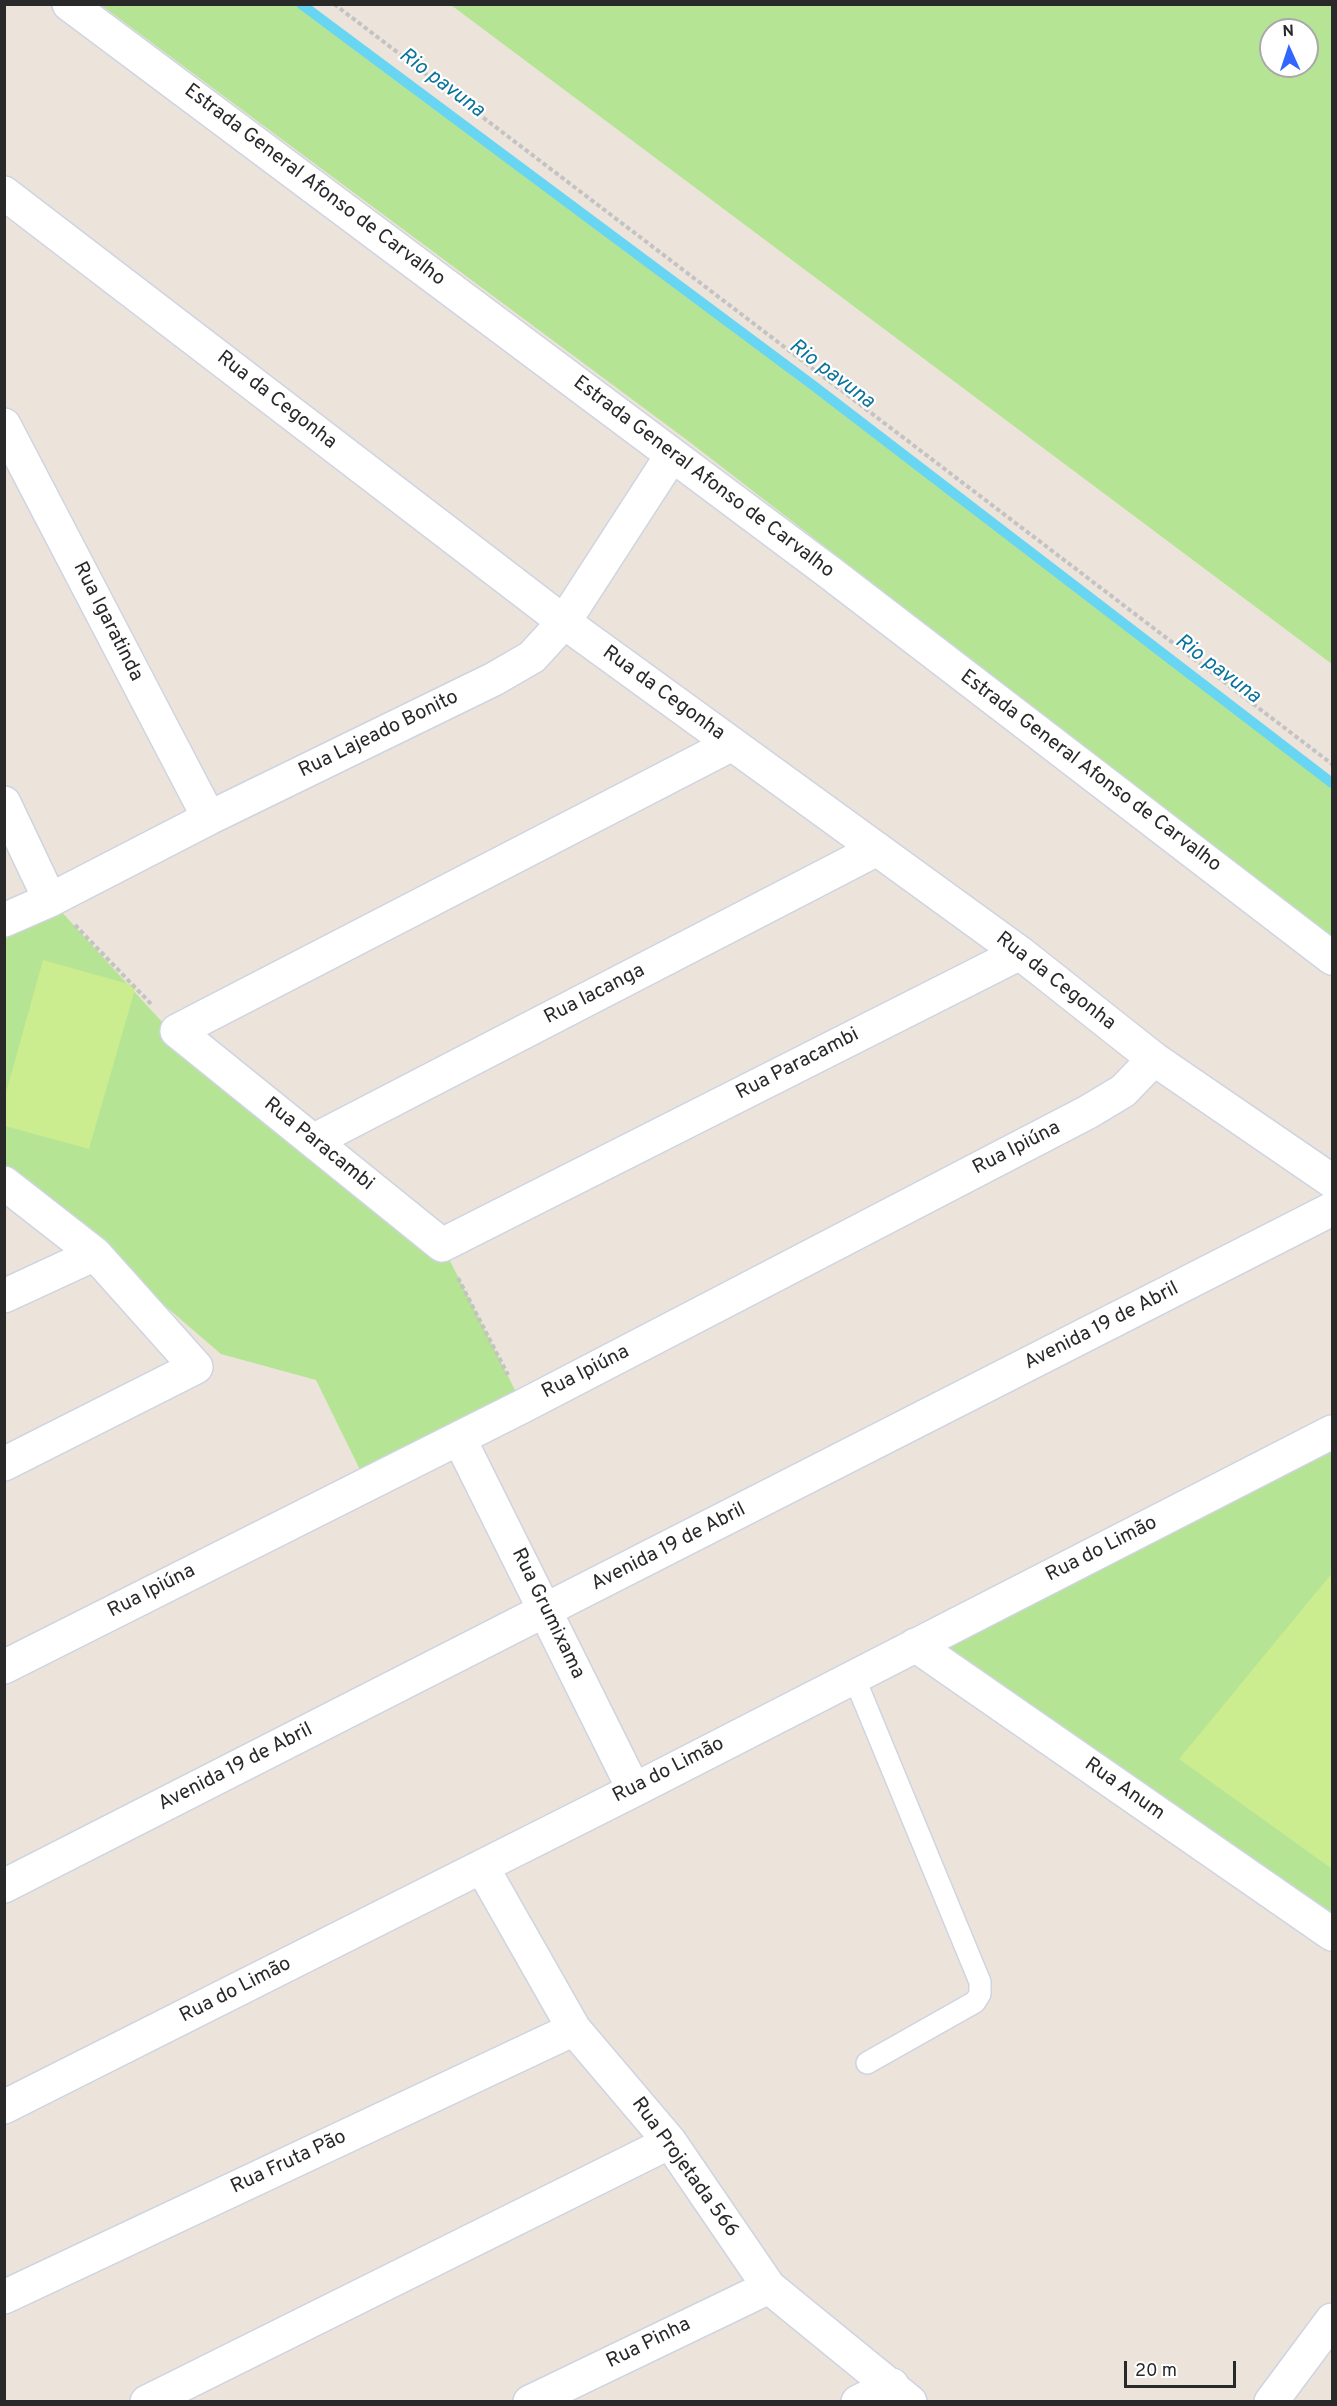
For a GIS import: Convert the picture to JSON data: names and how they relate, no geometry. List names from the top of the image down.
{
  "streets": {
    "street": [
      "Estrada General Afonso de Carvalho",
      "Rua da Cegonha",
      "Rua Igaratinda",
      "Rua Lajeado Bonito",
      "Rua Iacanga",
      "Rua Paracambi",
      "Rua Ipiúna",
      "Avenida 19 de Abril",
      "Rua do Limão",
      "Rua Grumixama",
      "Rua Anum",
      "Rua Fruta Pão",
      "Rua Projetada 566",
      "Rua Pinha"
    ]
  },
  "crossings": [
    ["Estrada General Afonso de Carvalho", "Rua Lajeado Bonito"],
    ["Rua da Cegonha", "Rua Lajeado Bonito"],
    ["Rua da Cegonha", "Rua Iacanga"],
    ["Rua da Cegonha", "Rua Paracambi"],
    ["Rua da Cegonha", "Rua Ipiúna"],
    ["Rua Igaratinda", "Rua Lajeado Bonito"],
    ["Rua Iacanga", "Rua Paracambi"],
    ["Rua Ipiúna", "Rua Grumixama"],
    ["Avenida 19 de Abril", "Rua Grumixama"],
    ["Rua do Limão", "Rua Grumixama"],
    ["Rua do Limão", "Rua Anum"],
    ["Rua do Limão", "Rua Projetada 566"],
    ["Rua Fruta Pão", "Rua Projetada 566"],
    ["Rua Projetada 566", "Rua Pinha"]
  ],
  "water": ["Rio pavuna"],
  "scale_bar": "20 m",
  "north": "top"
}
